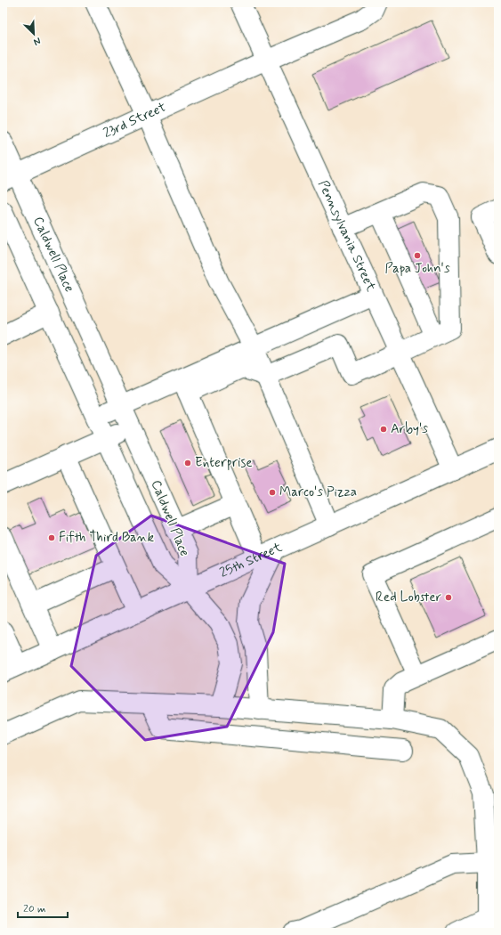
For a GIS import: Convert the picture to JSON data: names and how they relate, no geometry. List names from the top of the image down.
{
  "streets": {
    "street": [
      "23rd Street",
      "Pennsylvania Street",
      "Caldwell Place",
      "25th Street"
    ]
  },
  "crossings": [
    ["23rd Street", "Pennsylvania Street"],
    ["23rd Street", "Caldwell Place"],
    ["Pennsylvania Street", "25th Street"],
    ["Caldwell Place", "25th Street"]
  ],
  "places": [
    "Papa John's",
    "Arby's",
    "Enterprise",
    "Marco's Pizza",
    "Fifth Third Bank",
    "Red Lobster"
  ],
  "scale_bar": "20 m",
  "north": "bottom right"
}
